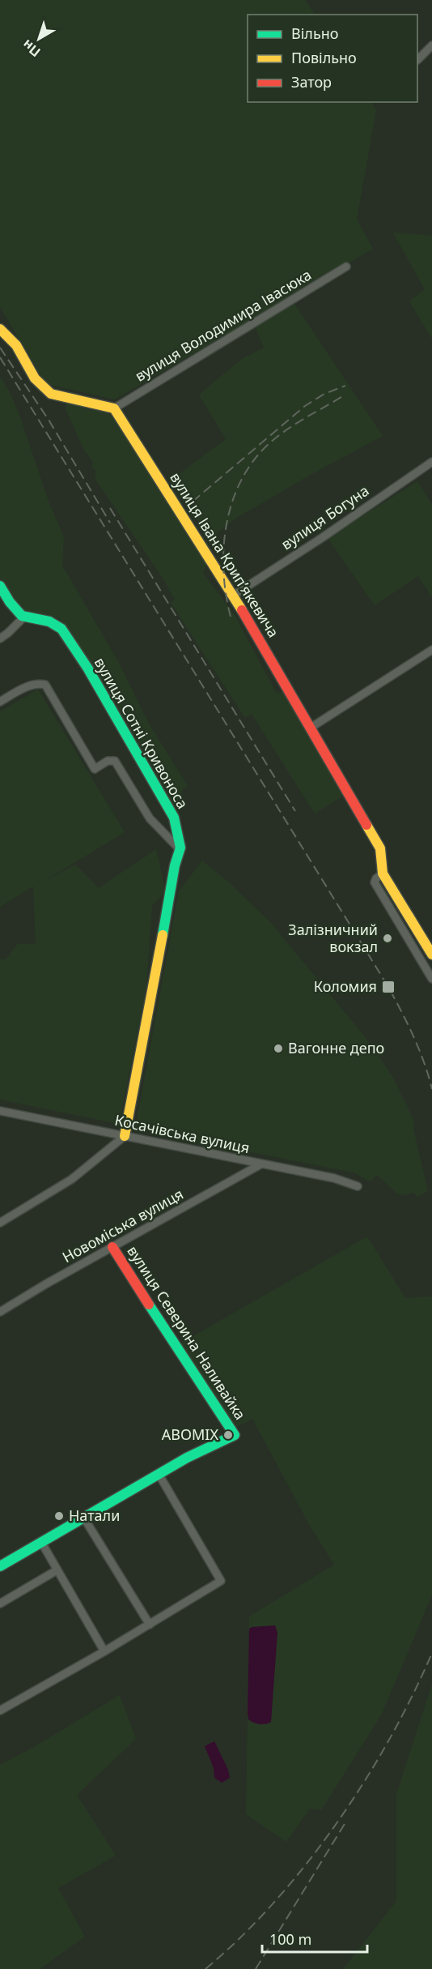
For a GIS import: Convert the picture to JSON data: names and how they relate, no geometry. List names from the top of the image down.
{
  "streets": {
    "street": [
      "вулиця Володимира Івасюка",
      "вулиця Богуна",
      "вулиця Івана Крипʼякевича",
      "вулиця Сотні Кривоноса",
      "Косачівська вулиця",
      "Новоміська вулиця",
      "вулиця Северина Наливайка"
    ]
  },
  "crossings": [
    ["вулиця Володимира Івасюка", "вулиця Івана Крипʼякевича"],
    ["вулиця Богуна", "вулиця Івана Крипʼякевича"],
    ["вулиця Сотні Кривоноса", "Косачівська вулиця"],
    ["Косачівська вулиця", "Новоміська вулиця"],
    ["Новоміська вулиця", "вулиця Северина Наливайка"]
  ],
  "places": {
    "other": [
      "Залізничний вокзал",
      "Вагонне депо",
      "ABOMIX",
      "Натали"
    ],
    "transit": ["Коломия"]
  },
  "legend": ["Вільно", "Повільно", "Затор"],
  "scale_bar": "100 m",
  "north": "bottom left"
}
